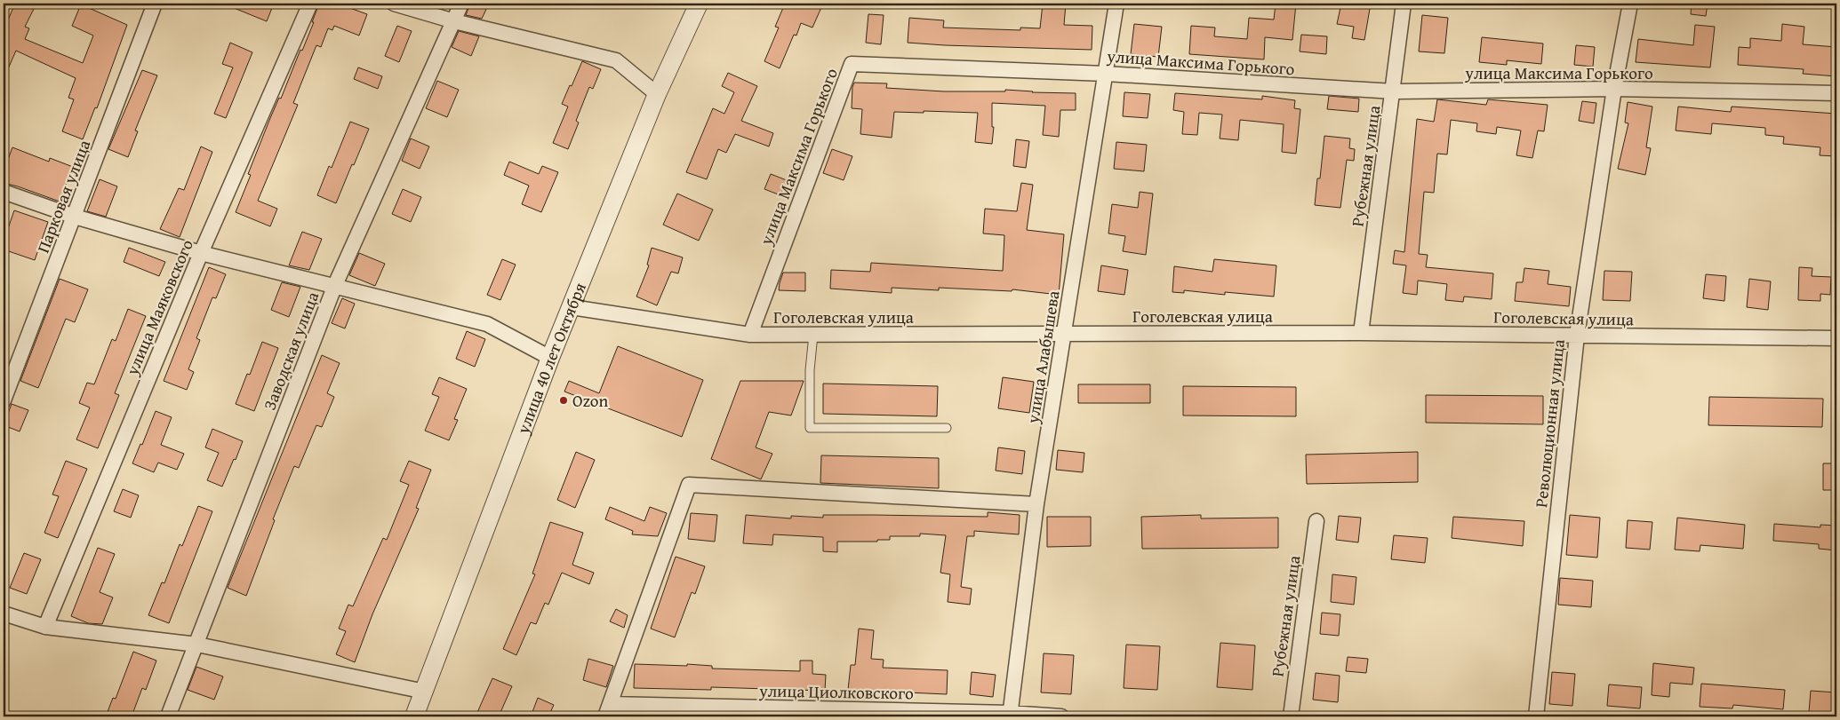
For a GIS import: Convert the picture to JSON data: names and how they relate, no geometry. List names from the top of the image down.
{
  "streets": {
    "street": [
      "улица Максима Горького",
      "Рубежная улица",
      "Парковая улица",
      "улица Маяковского",
      "Гоголевская улица",
      "Заводская улица",
      "улица Алабышева",
      "улица 40 лет Октября",
      "Революционная улица",
      "улица Циолковского"
    ]
  },
  "crossings": [
    ["улица Максима Горького", "Рубежная улица"],
    ["улица Максима Горького", "Гоголевская улица"],
    ["улица Максима Горького", "улица Алабышева"],
    ["улица Максима Горького", "Революционная улица"],
    ["Рубежная улица", "Гоголевская улица"],
    ["Гоголевская улица", "улица Алабышева"],
    ["Гоголевская улица", "улица 40 лет Октября"],
    ["Гоголевская улица", "Революционная улица"],
    ["улица Алабышева", "улица Циолковского"]
  ],
  "places": ["Ozon"]
}
